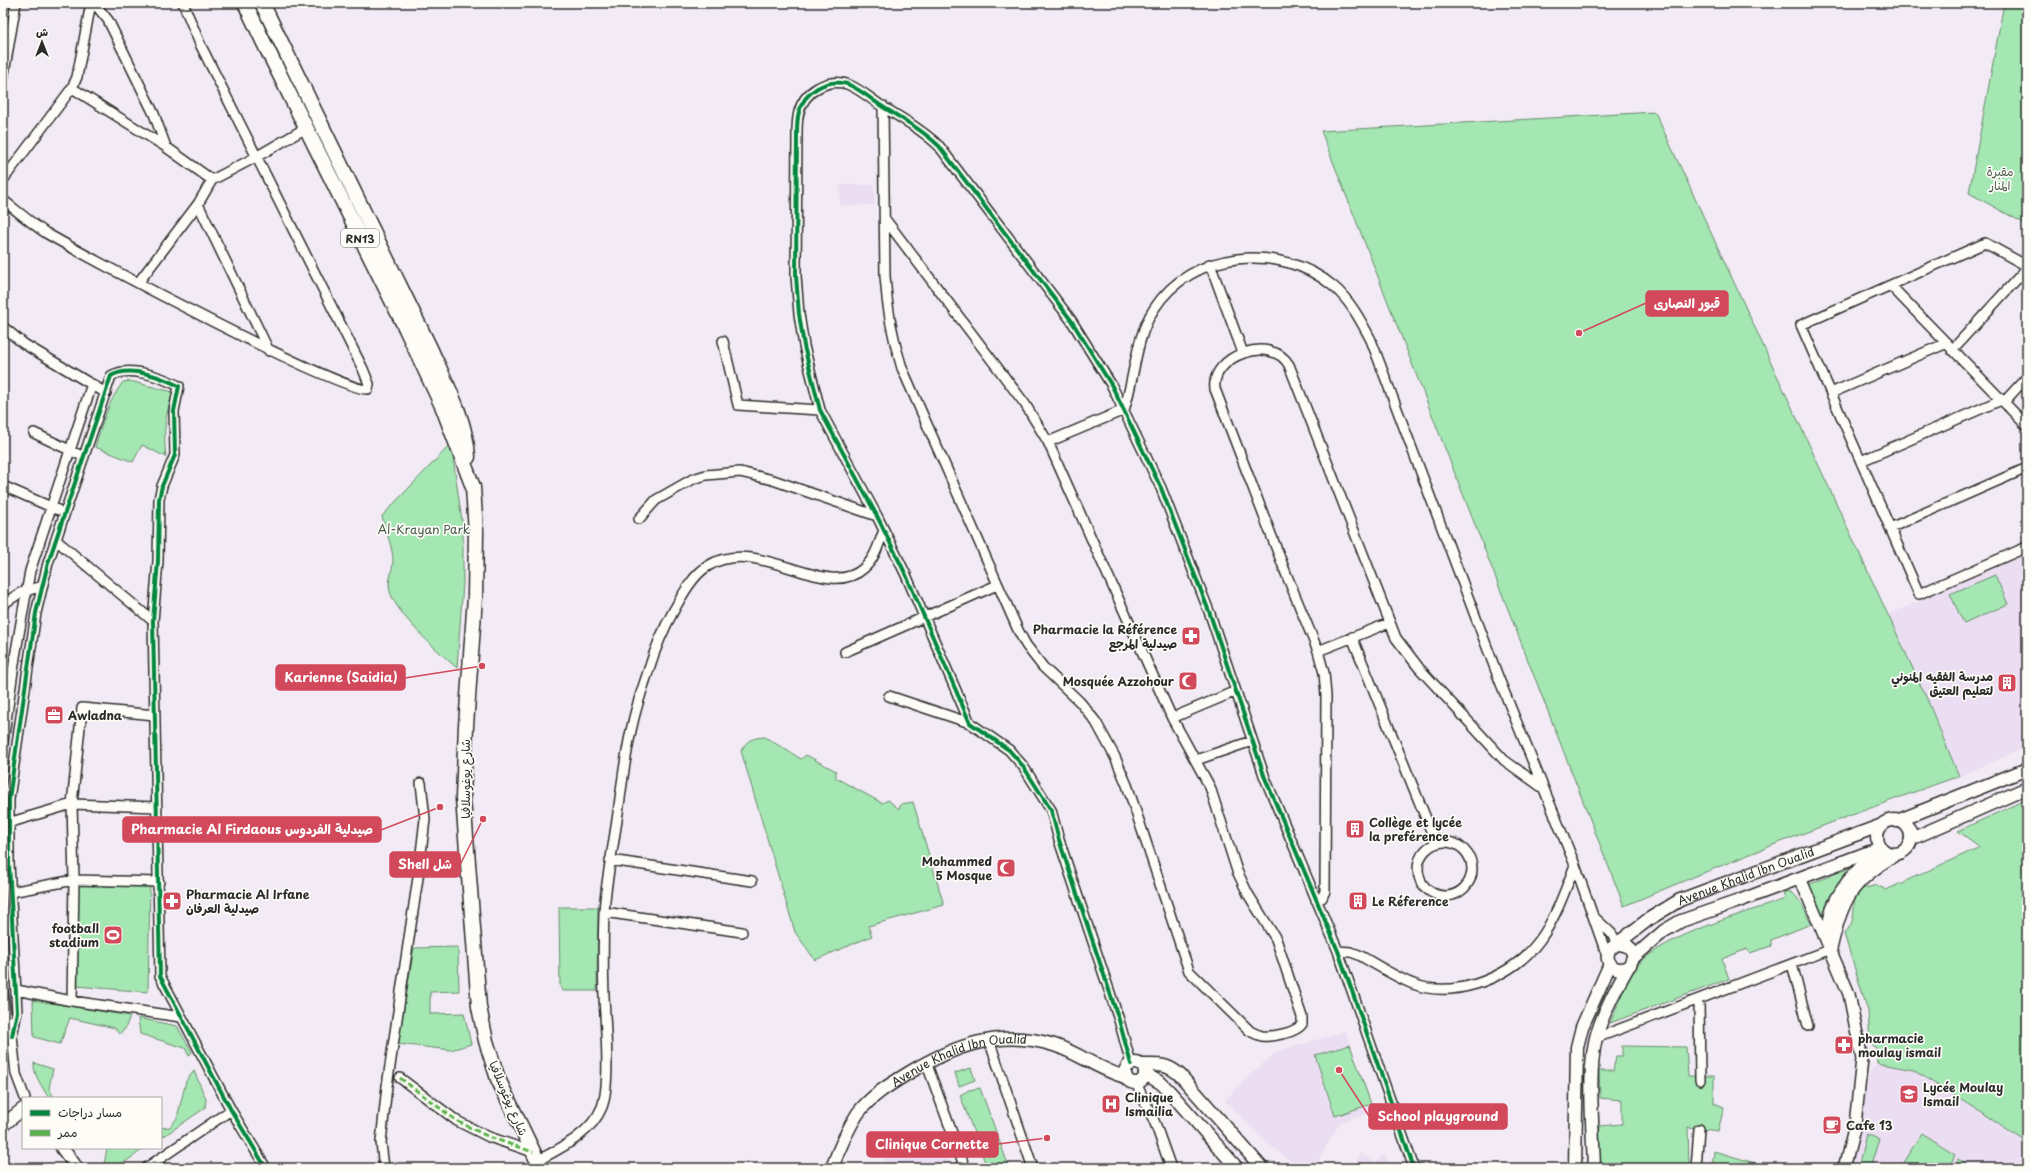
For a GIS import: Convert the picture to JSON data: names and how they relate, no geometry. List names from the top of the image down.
{
  "streets": {
    "main road": ["RN13", "شارع يوغوسلافيا", "Avenue Khalid Ibn Oualid"]
  },
  "crossings": [
    ["RN13", "شارع يوغوسلافيا"]
  ],
  "parks": ["مقبرة المنار", "Al-Krayan Park"],
  "places": {
    "other": [
      "قبور النصارى",
      "Karienne (Saidia)",
      "Pharmacie Al Firdaous صيدلية الفردوس",
      "Shell شل",
      "School playground",
      "Clinique Cornette"
    ],
    "pharmacy": ["Pharmacie la Référence صيدلية المرجع", "Pharmacie Al Irfane صيدلية العرفان", "pharmacie moulay ismail"],
    "mosque": ["Mosquée Azzohour", "Mohammed 5 Mosque"],
    "building": ["مدرسة الفقيه المنوني لتعليم العتيق", "Collège et lycée la preférence", "Le Réference"],
    "office": ["Awladna"],
    "sports": ["football stadium"],
    "school or university": ["Lycée Moulay Ismail"],
    "hospital": ["Clinique Ismailia"],
    "cafe": ["Cafe 13"]
  },
  "legend": ["مسار دراجات", "ممر"],
  "north": "top"
}
